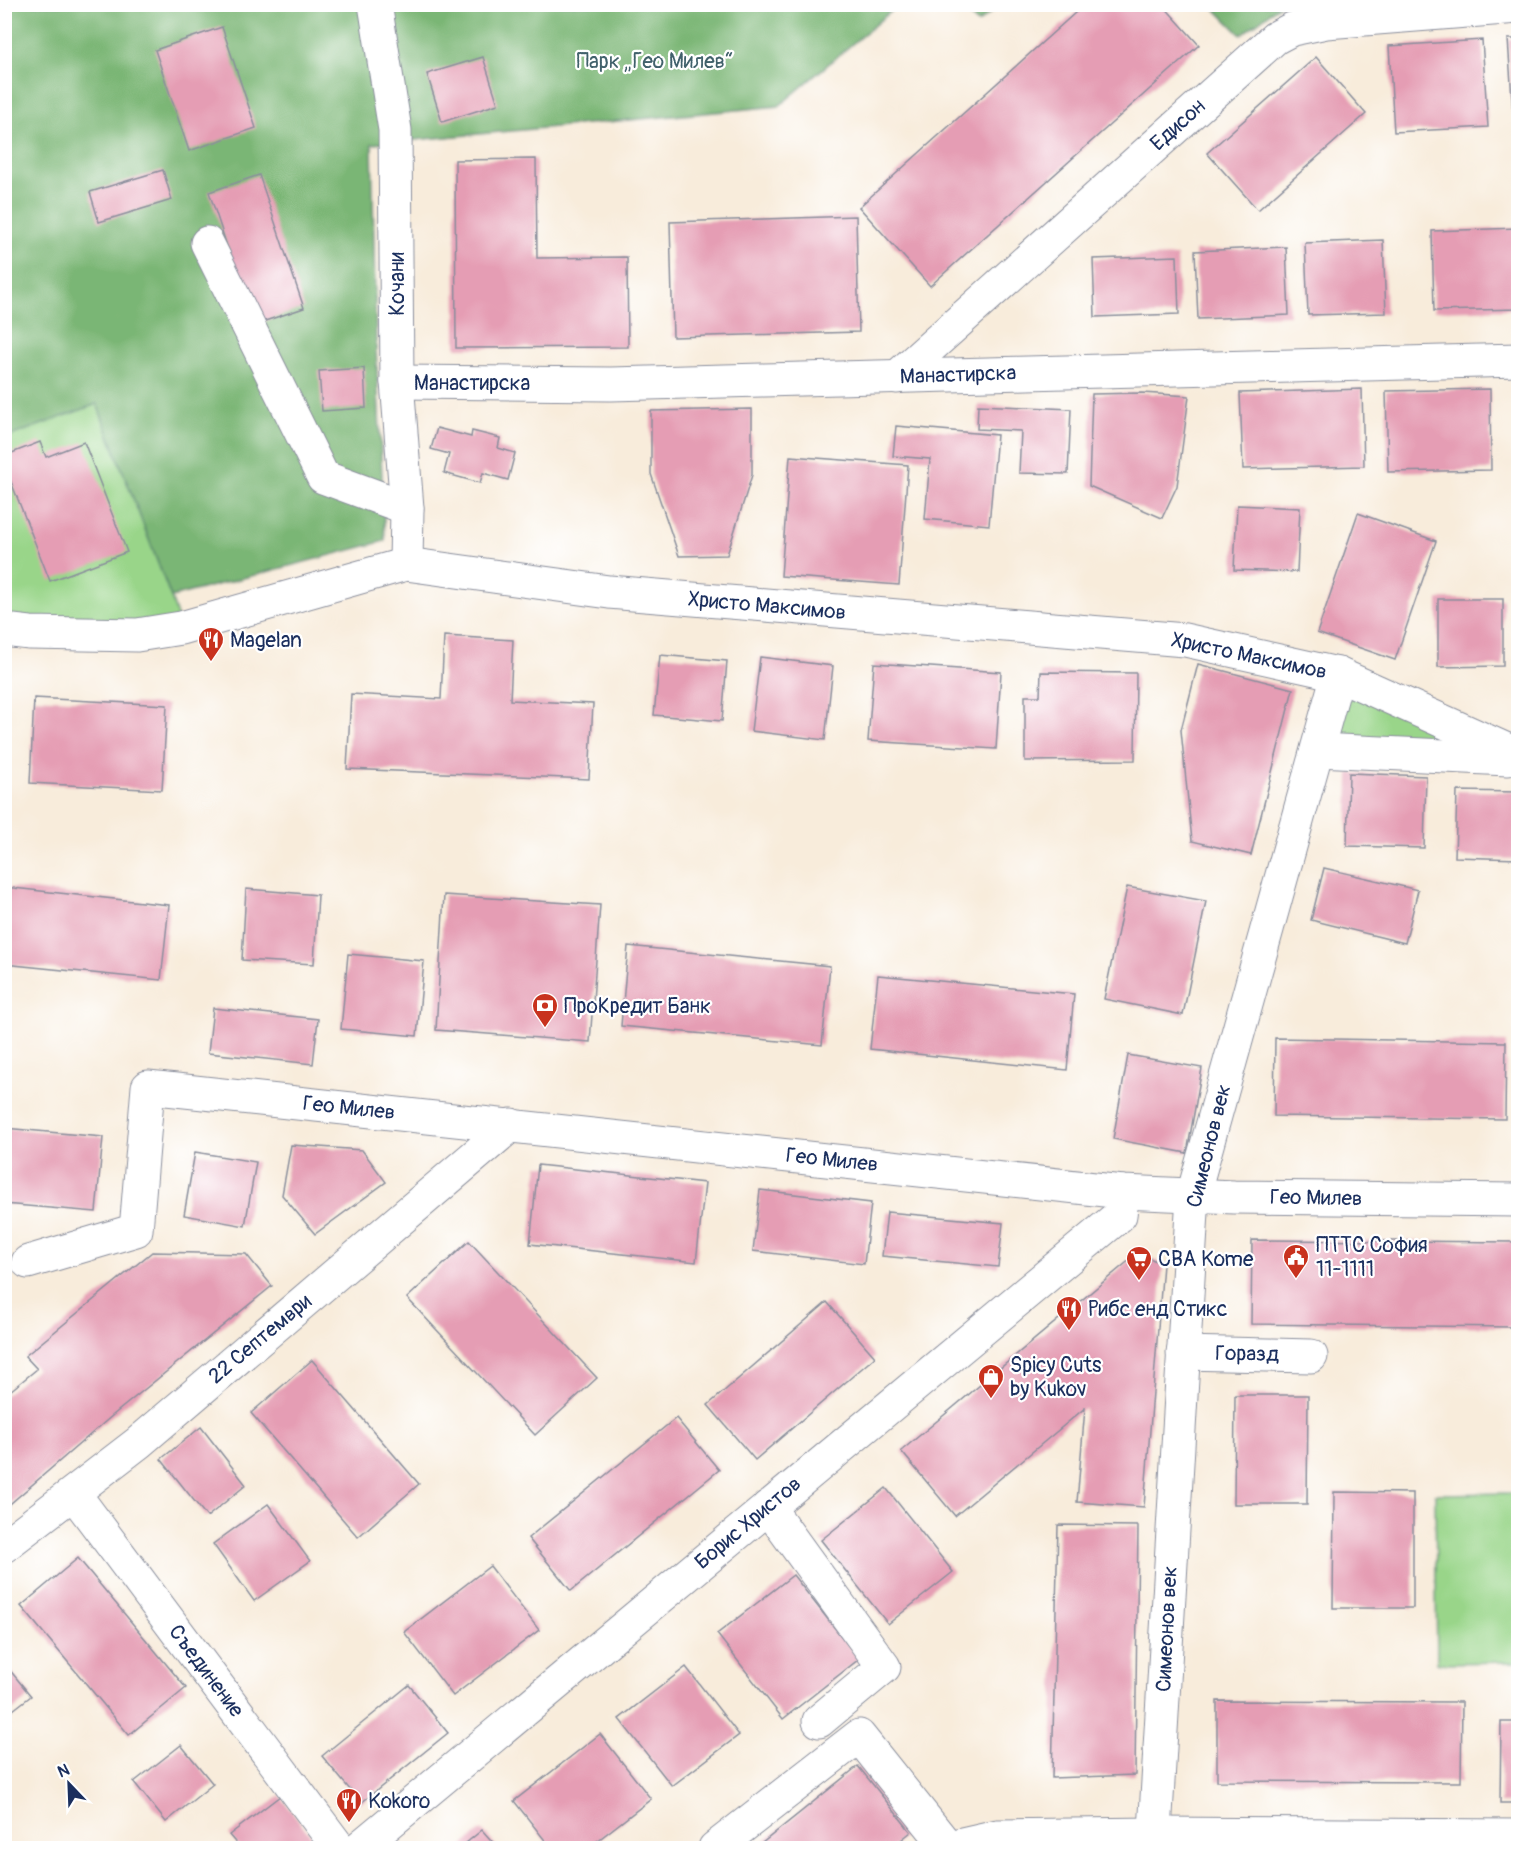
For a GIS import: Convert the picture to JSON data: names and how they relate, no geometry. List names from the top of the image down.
{
  "streets": {
    "street": [
      "Едисон",
      "Кочани",
      "Манастирска",
      "Христо Максимов",
      "Гео Милев",
      "Симеонов век",
      "22 Септември",
      "Горазд",
      "Борис Христов",
      "Съединение"
    ]
  },
  "crossings": [
    ["Едисон", "Манастирска"],
    ["Кочани", "Манастирска"],
    ["Кочани", "Христо Максимов"],
    ["Христо Максимов", "Симеонов век"],
    ["Гео Милев", "Симеонов век"],
    ["Гео Милев", "22 Септември"],
    ["Гео Милев", "Борис Христов"],
    ["Симеонов век", "Горазд"],
    ["22 Септември", "Съединение"]
  ],
  "parks": ["Парк „Гео Милев“"],
  "places": {
    "restaurant": ["Magelan", "Рибс енд Стикс", "Kokoro"],
    "bank": ["ПроКредит Банк"],
    "public building": ["ПТТС София 11-1111"],
    "supermarket": ["CBA Kome"],
    "shop": ["Spicy Cuts by Kukov"]
  },
  "north": "top left"
}
